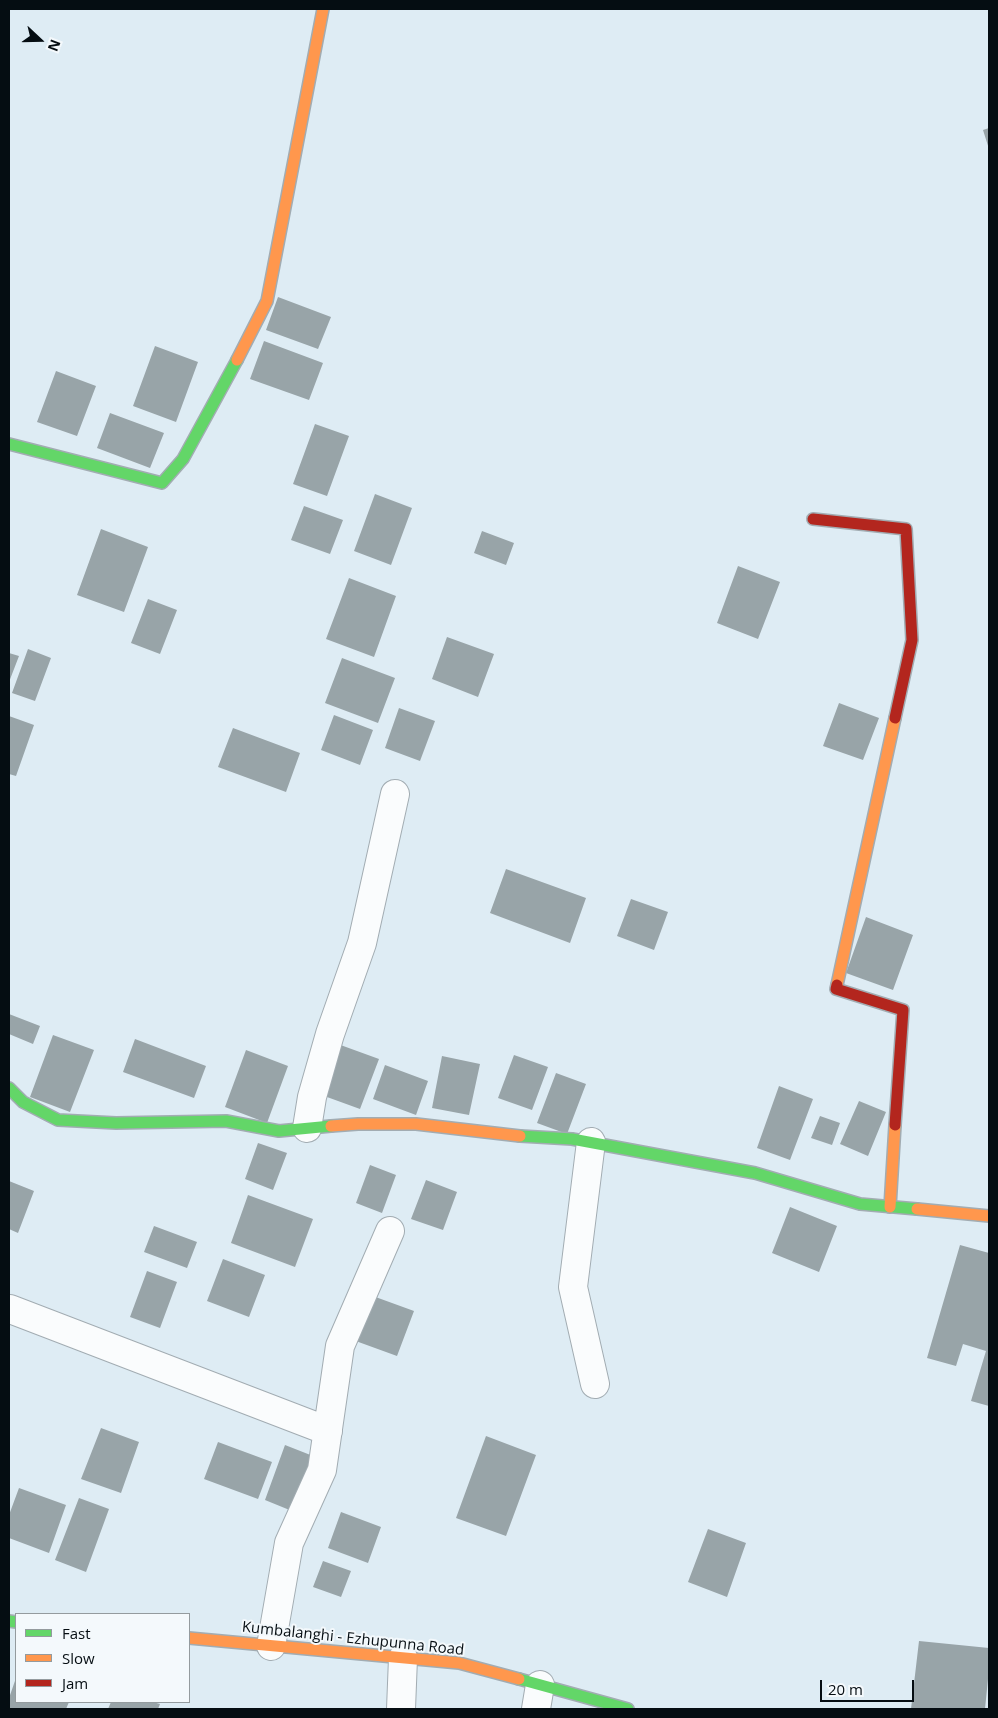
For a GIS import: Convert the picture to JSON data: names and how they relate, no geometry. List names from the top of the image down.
{
  "streets": {
    "street": ["Kumbalanghi - Ezhupunna Road"]
  },
  "legend": ["Fast", "Slow", "Jam"],
  "scale_bar": "20 m",
  "north": "right"
}
